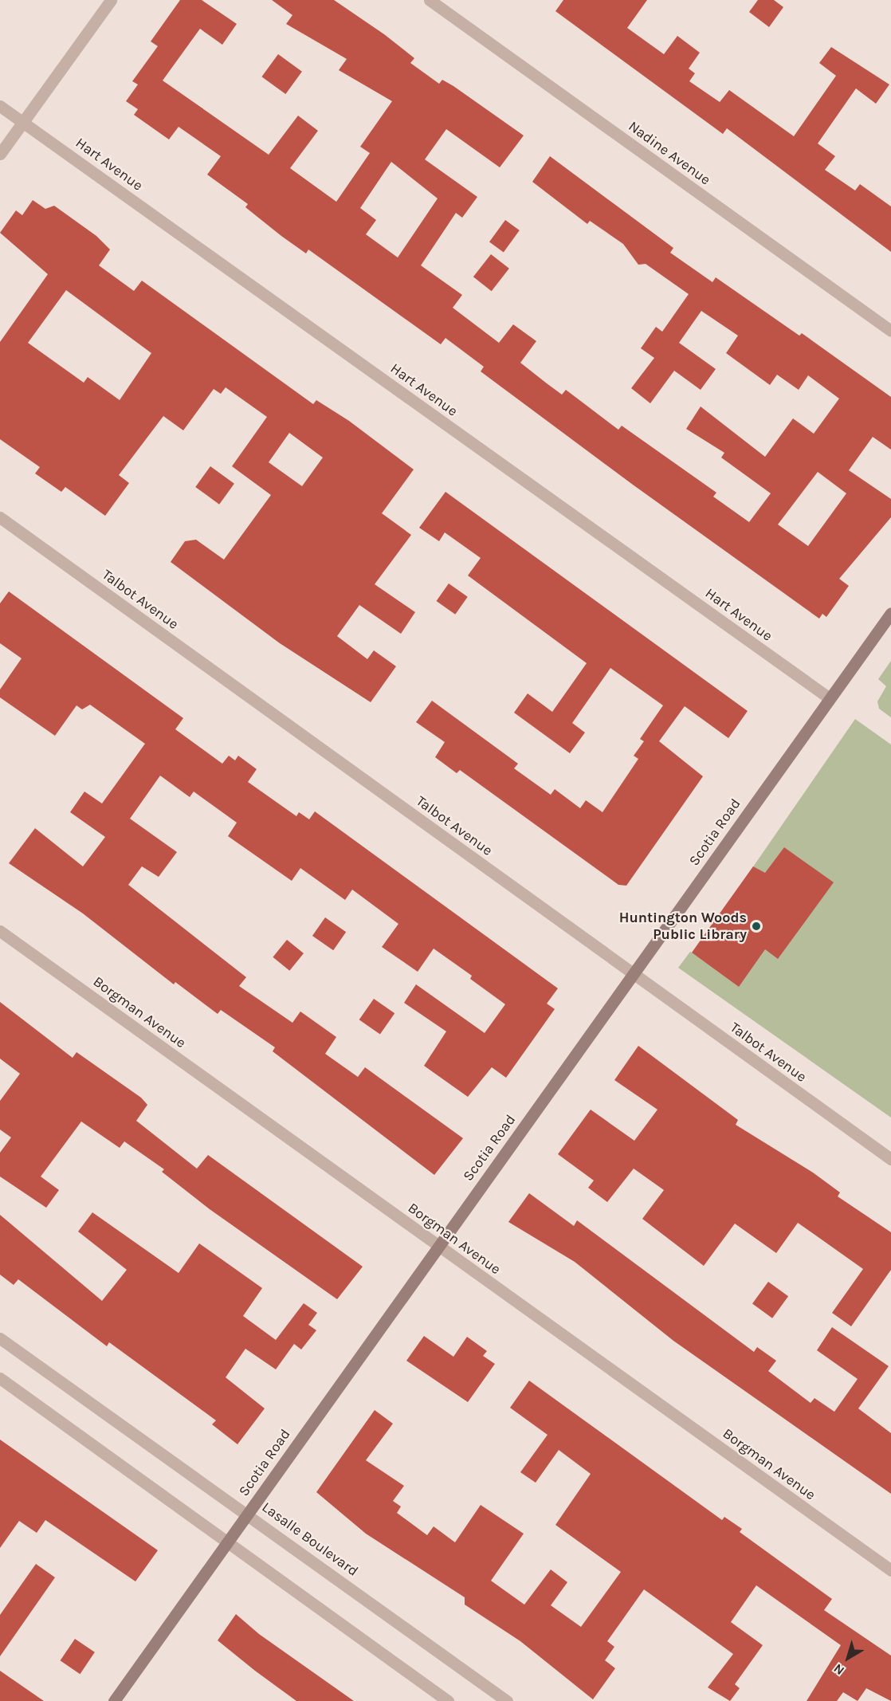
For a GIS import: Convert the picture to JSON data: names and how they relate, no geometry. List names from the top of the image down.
{
  "streets": {
    "street": [
      "Nadine Avenue",
      "Hart Avenue",
      "Talbot Avenue",
      "Scotia Road",
      "Borgman Avenue",
      "Lasalle Boulevard"
    ]
  },
  "crossings": [
    ["Hart Avenue", "Scotia Road"],
    ["Talbot Avenue", "Scotia Road"],
    ["Scotia Road", "Borgman Avenue"],
    ["Scotia Road", "Lasalle Boulevard"]
  ],
  "places": ["Huntington Woods Public Library"],
  "north": "bottom left"
}
